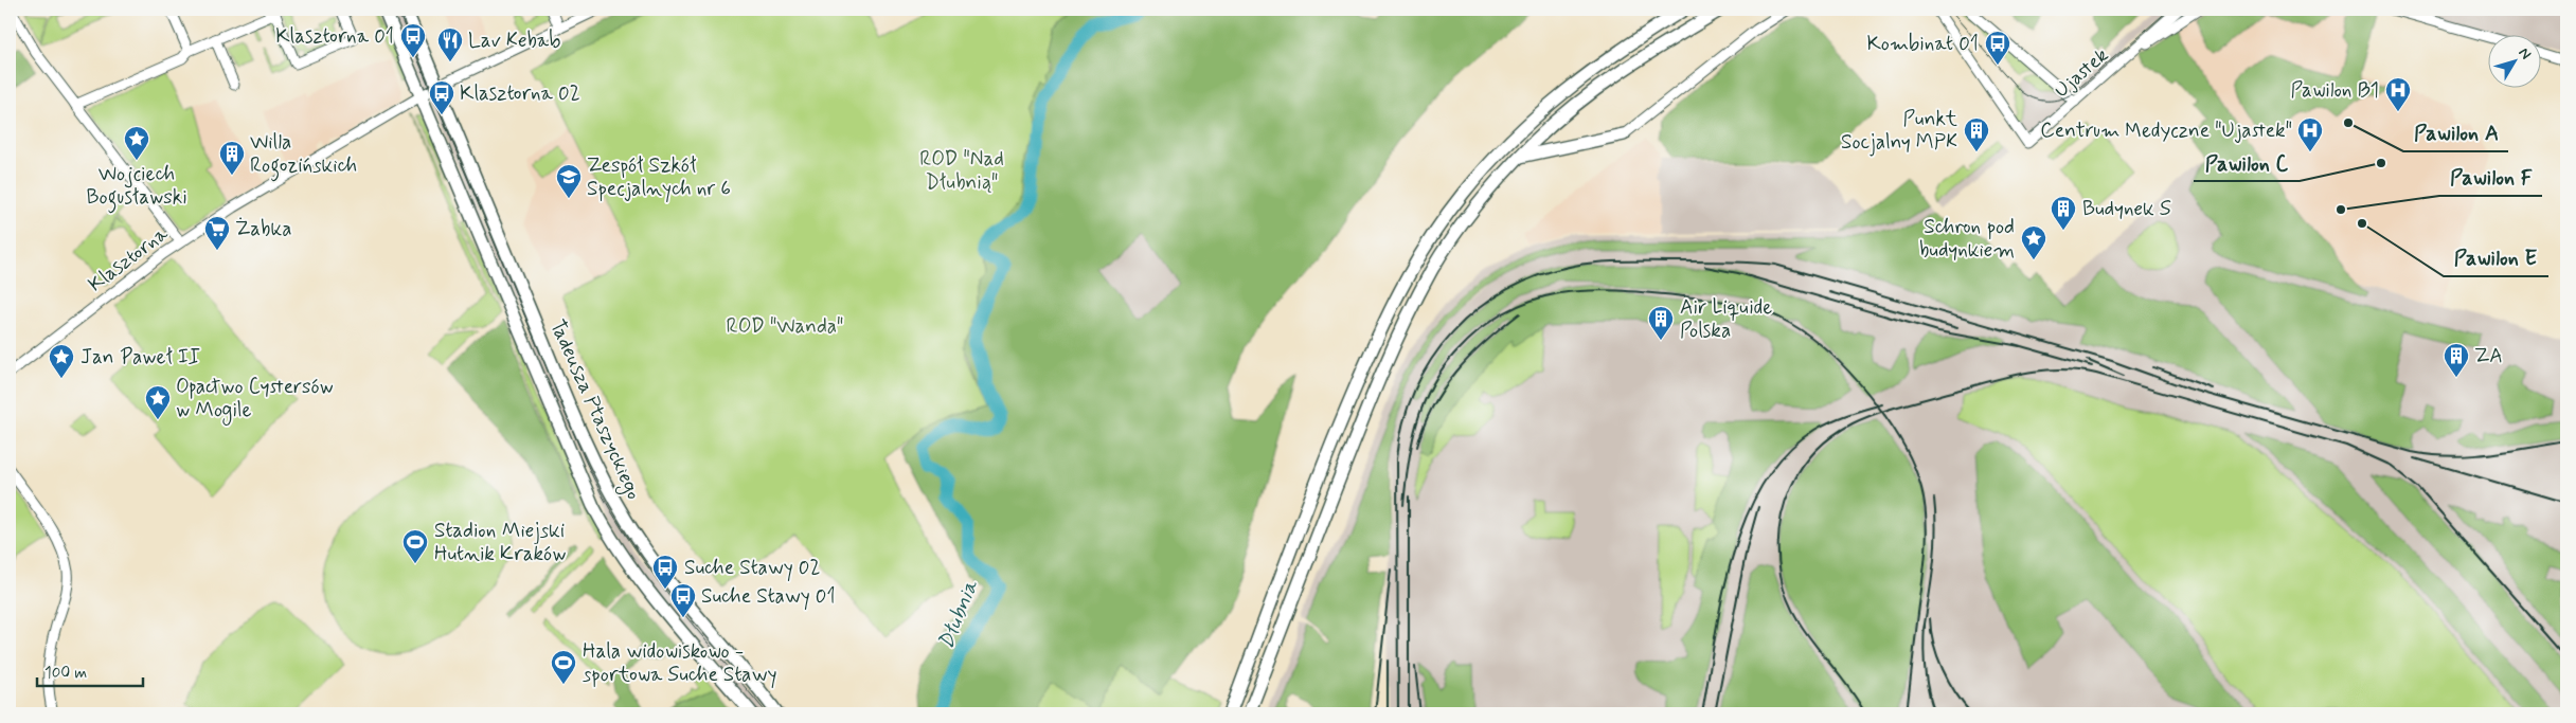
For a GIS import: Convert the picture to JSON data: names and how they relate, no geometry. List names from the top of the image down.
{
  "streets": {
    "main road": ["Tadeusza Ptaszyckiego"],
    "street": ["Ujastek", "Klasztorna"]
  },
  "crossings": [
    ["Klasztorna", "Tadeusza Ptaszyckiego"]
  ],
  "water": ["Dłubnia"],
  "parks": ["ROD \"Nad Dłubnią\"", "ROD \"Wanda\""],
  "places": {
    "bus stop": [
      "Klasztorna 01",
      "Kombinat 01",
      "Klasztorna 02",
      "Suche Stawy 02",
      "Suche Stawy 01"
    ],
    "restaurant": ["Lav Kebab"],
    "hospital": ["Pawilon B1", "Centrum Medyczne \"Ujastek\""],
    "other": [
      "Pawilon A",
      "Pawilon C",
      "Pawilon F",
      "Pawilon E"
    ],
    "building": [
      "Punkt Socjalny MPK",
      "Willa Rogozińskich",
      "Budynek S",
      "Air Liquide Polska",
      "ZA"
    ],
    "place": [
      "Wojciech Bogusławski",
      "Schron pod budynkiem",
      "Jan Paweł II",
      "Opactwo Cystersów w Mogile"
    ],
    "school or university": ["Zespół Szkół Specjalnych nr 6"],
    "supermarket": ["Żabka"],
    "sports": ["Stadion Miejski Hutnik Kraków", "Hala widowiskowo - sportowa Suche Stawy"]
  },
  "scale_bar": "100 m",
  "north": "top right"
}
